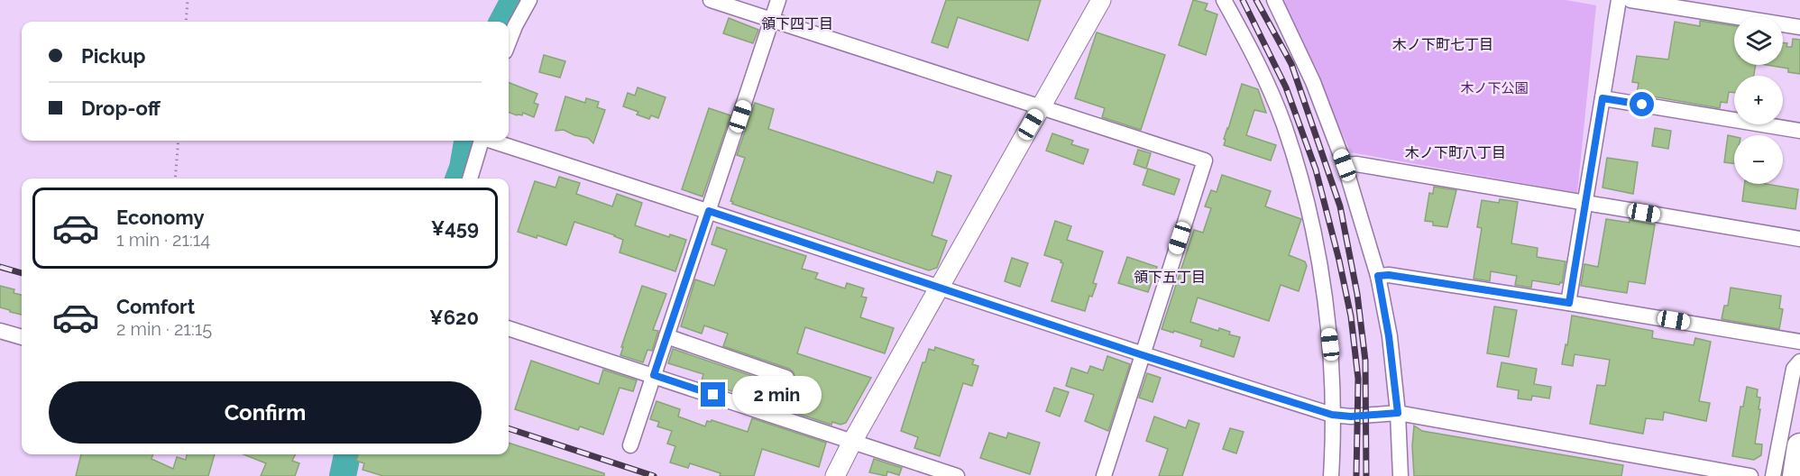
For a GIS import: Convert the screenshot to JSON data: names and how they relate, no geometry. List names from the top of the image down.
{
  "districts": [
    "領下四丁目",
    "木ノ下町七丁目",
    "木ノ下町八丁目",
    "領下五丁目"
  ],
  "parks": ["木ノ下公園"],
  "page": {
    "map_buttons": ["+", "−"],
    "banner": ["Pickup", "Drop-off"],
    "list": [
      {
        "name": "Economy",
        "note": "1 min · 21:14",
        "value": "¥459"
      },
      {
        "name": "Comfort",
        "note": "2 min · 21:15",
        "value": "¥620"
      }
    ],
    "buttons": "Confirm",
    "bubble": "2 min"
  }
}
